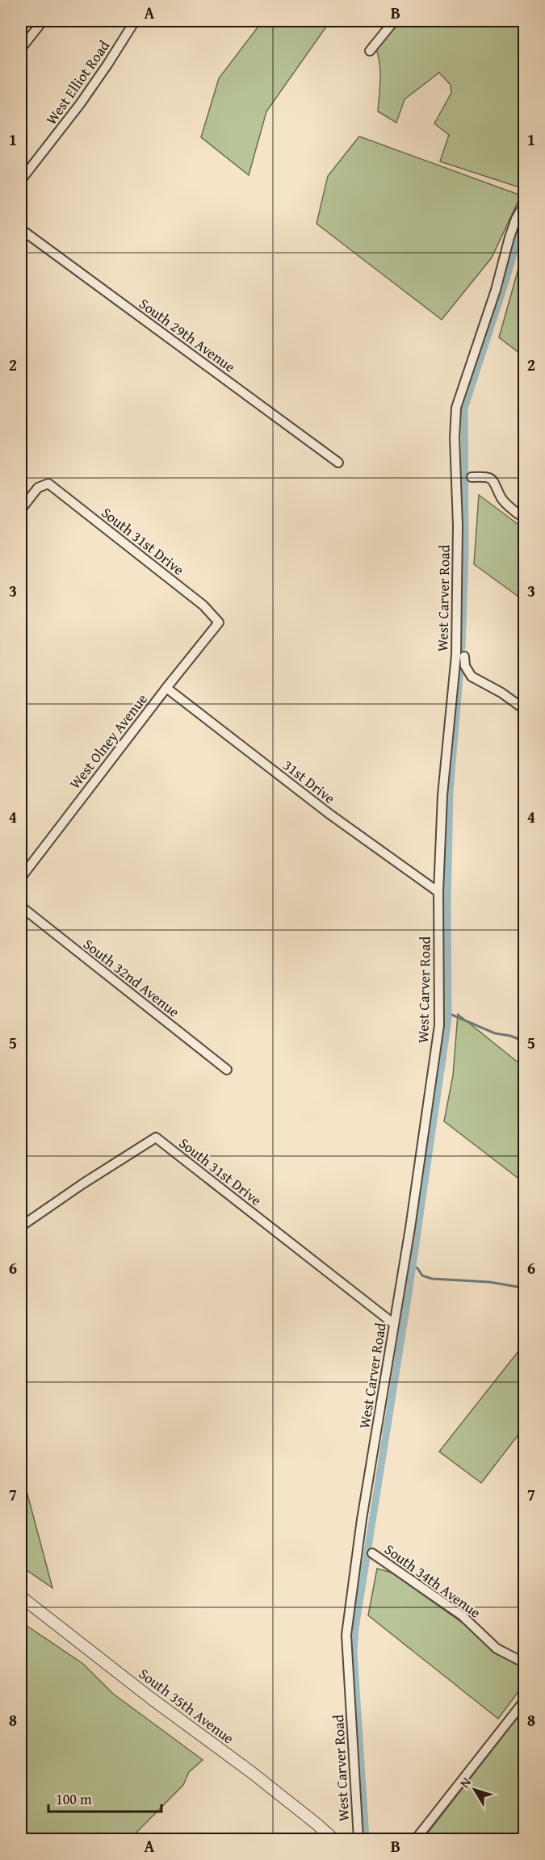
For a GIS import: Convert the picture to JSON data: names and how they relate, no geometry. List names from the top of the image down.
{
  "streets": {
    "street": [
      "West Elliot Road",
      "South 29th Avenue",
      "South 31st Drive",
      "West Carver Road",
      "West Olney Avenue",
      "31st Drive",
      "South 32nd Avenue",
      "South 34th Avenue",
      "South 35th Avenue"
    ]
  },
  "crossings": [
    ["South 31st Drive", "West Carver Road"],
    ["South 31st Drive", "West Olney Avenue"],
    ["West Carver Road", "31st Drive"],
    ["West Olney Avenue", "31st Drive"]
  ],
  "scale_bar": "100 m",
  "north": "top left",
  "grid": {
    "columns": ["A", "B"],
    "rows": [
      "1",
      "2",
      "3",
      "4",
      "5",
      "6",
      "7",
      "8"
    ]
  }
}
